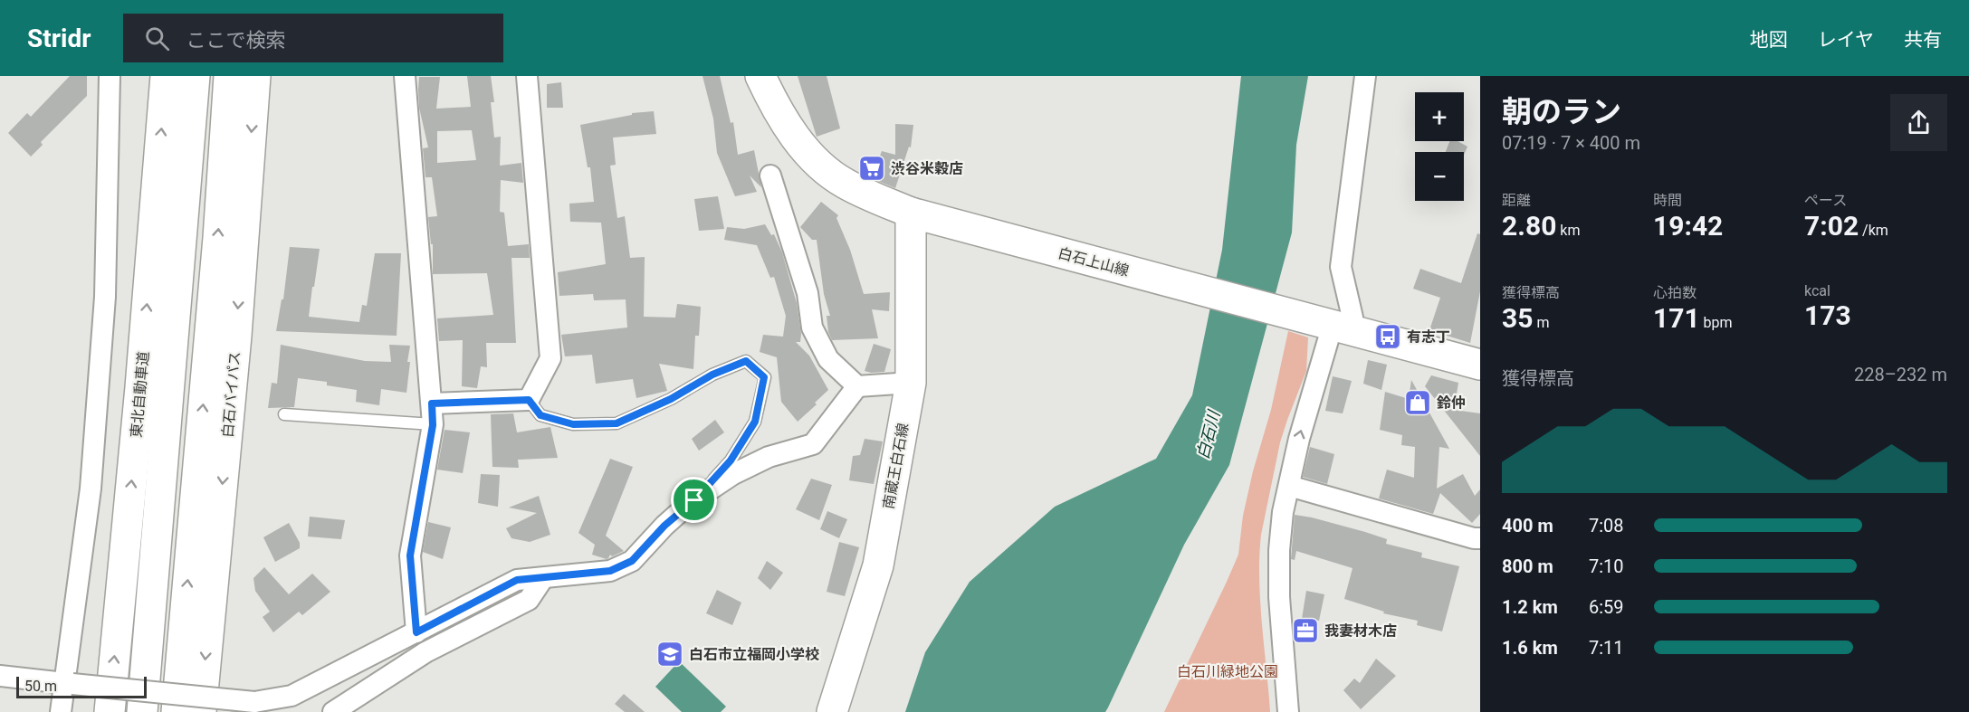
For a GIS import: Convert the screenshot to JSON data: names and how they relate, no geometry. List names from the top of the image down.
{
  "streets": {
    "main road": [
      "白石上山線",
      "東北自動車道",
      "白石バイパス",
      "南蔵王白石線"
    ]
  },
  "crossings": [
    ["白石上山線", "南蔵王白石線"]
  ],
  "water": ["白石川"],
  "parks": ["白石川緑地公園"],
  "places": {
    "supermarket": ["渋谷米穀店"],
    "bus stop": ["有志丁"],
    "shop": ["鈴仲"],
    "office": ["我妻材木店"],
    "school or university": ["白石市立福岡小学校"]
  },
  "scale_bar": "50 m",
  "page": {
    "header": "Stridr",
    "search": "ここで検索",
    "nav": ["地図", "レイヤ", "共有"],
    "heading": ["朝のラン", "07:19 · 7 × 400 m"],
    "map_buttons": ["+", "−"],
    "stats": [
      ["距離", "2.80 km"],
      ["時間", "19:42"],
      ["ペース", "7:02 /km"],
      ["獲得標高", "35 m"],
      ["心拍数", "171 bpm"],
      ["kcal", "173"]
    ],
    "chart": ["獲得標高", "228–232 m"],
    "list": [
      {
        "name": "400 m",
        "note": "7:08"
      },
      {
        "name": "800 m",
        "note": "7:10"
      },
      {
        "name": "1.2 km",
        "note": "6:59"
      },
      {
        "name": "1.6 km",
        "note": "7:11"
      }
    ],
    "scale": "50 m"
  }
}
